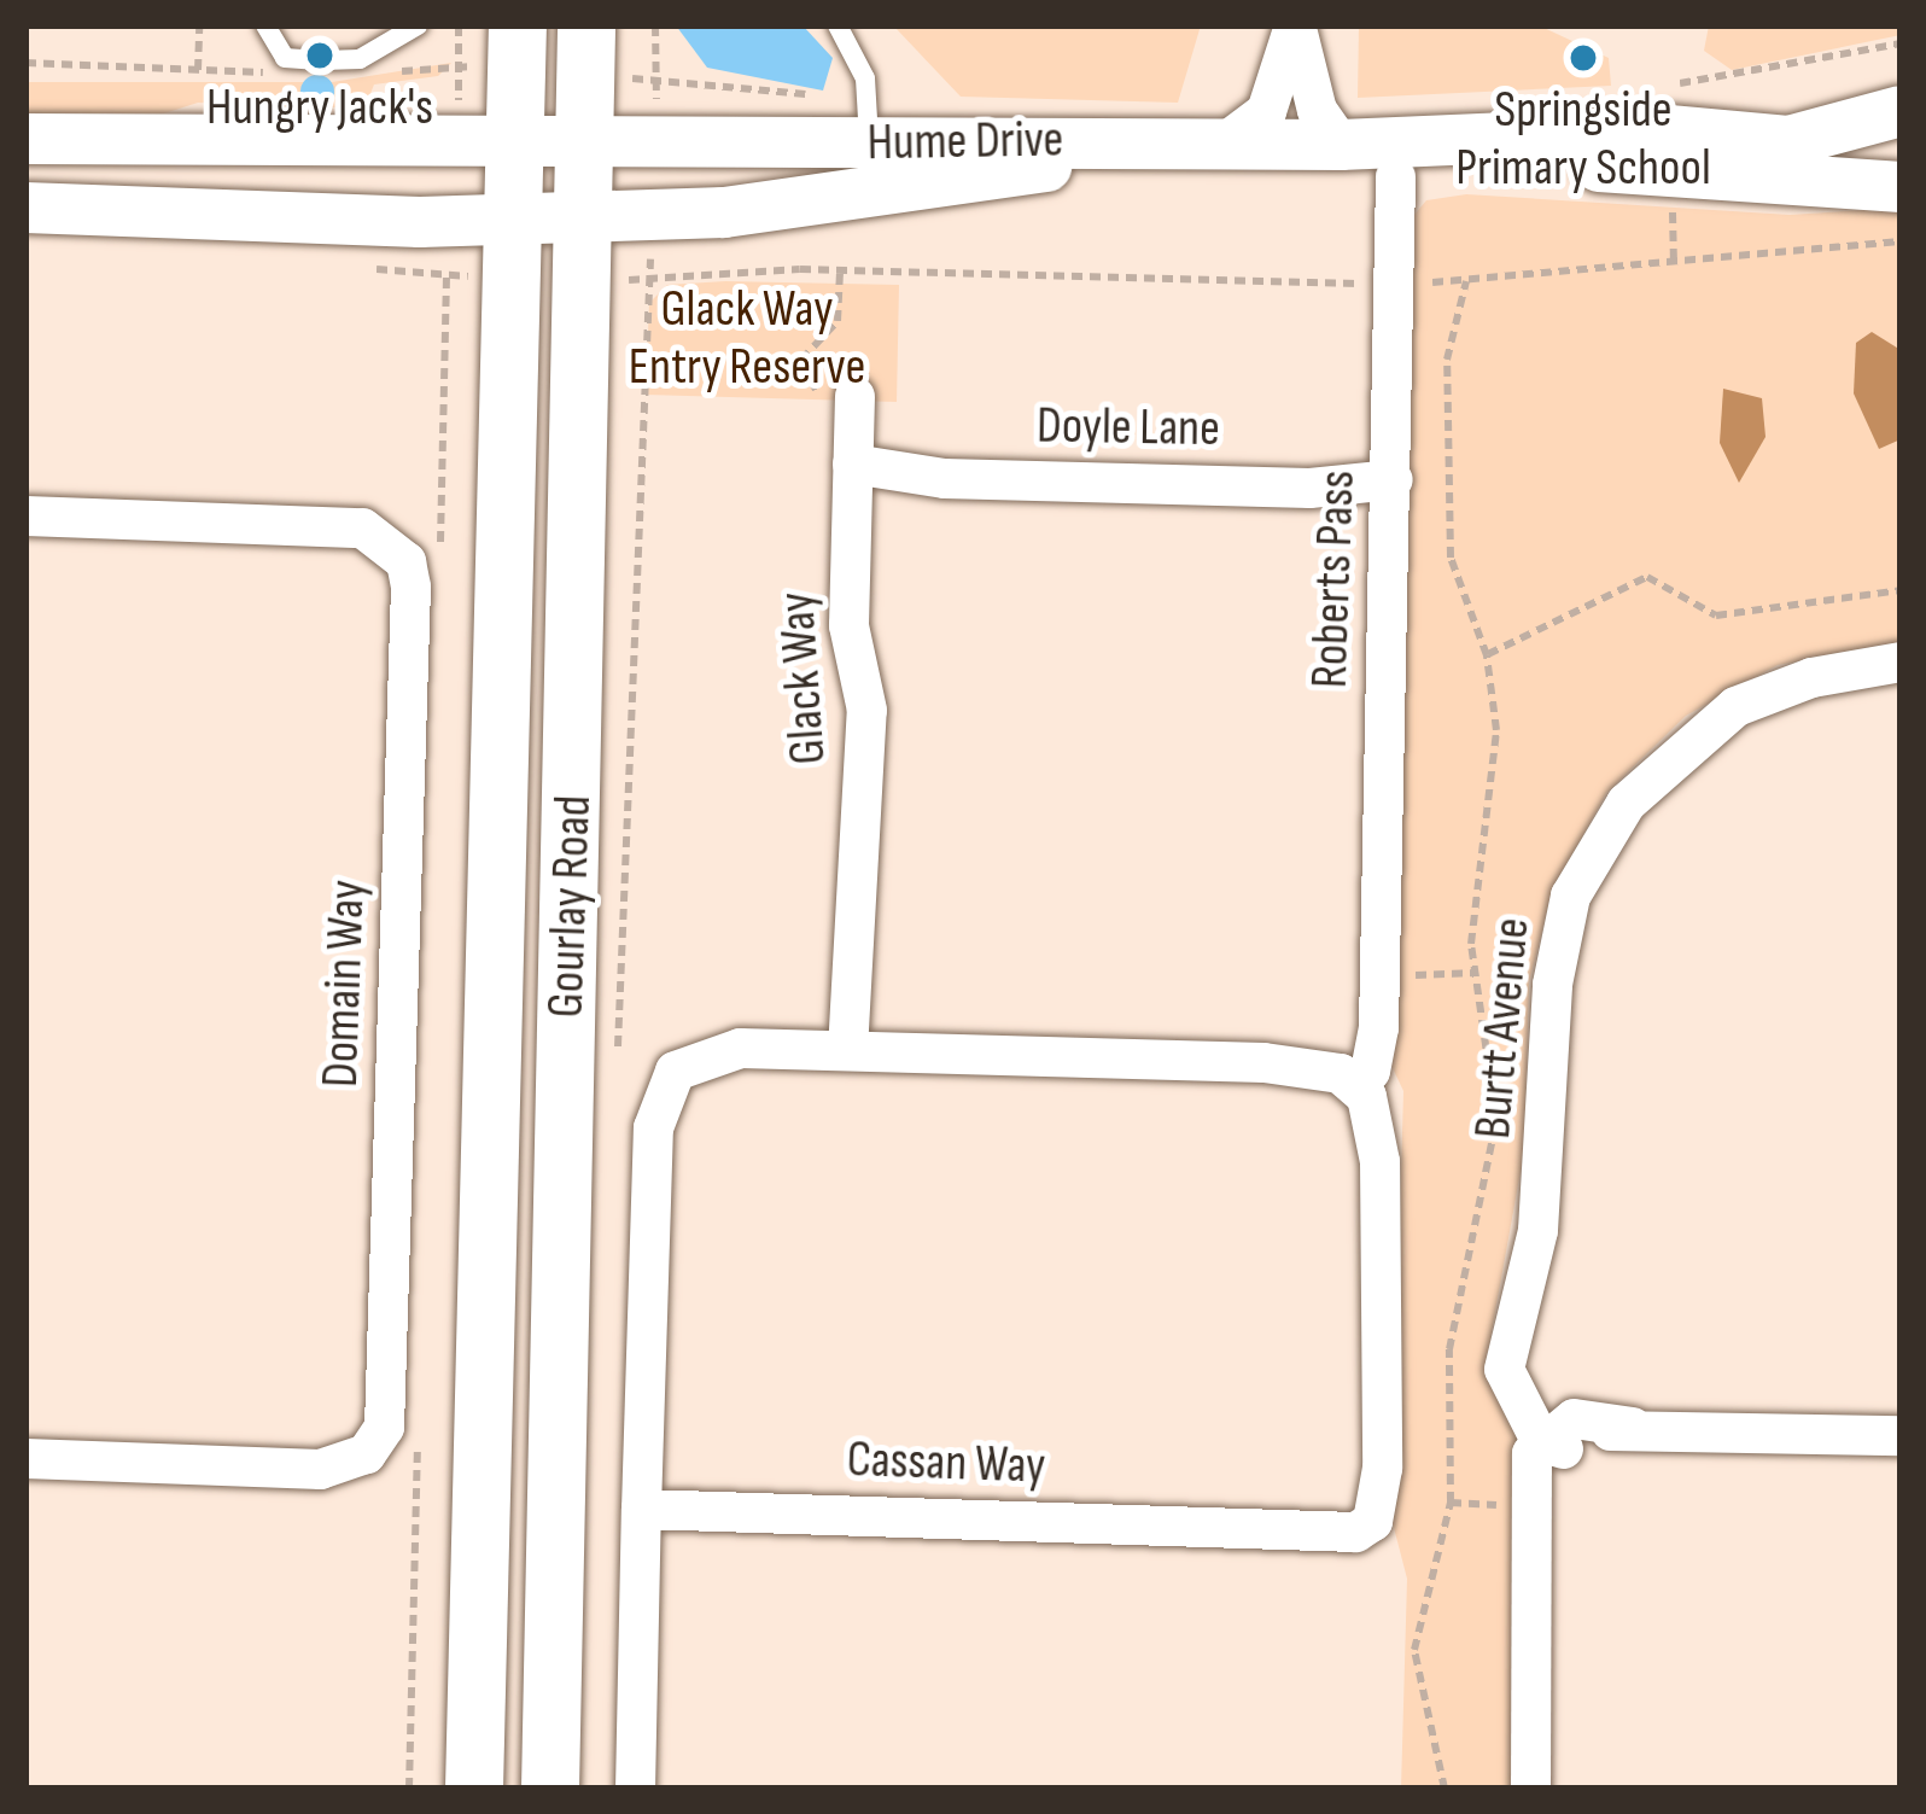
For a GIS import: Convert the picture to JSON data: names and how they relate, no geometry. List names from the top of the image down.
{
  "streets": {
    "main road": ["Gourlay Road"],
    "street": [
      "Hume Drive",
      "Doyle Lane",
      "Roberts Pass",
      "Glack Way",
      "Domain Way",
      "Burtt Avenue",
      "Cassan Way"
    ]
  },
  "crossings": [
    ["Hume Drive", "Roberts Pass"],
    ["Hume Drive", "Gourlay Road"],
    ["Doyle Lane", "Roberts Pass"],
    ["Doyle Lane", "Glack Way"],
    ["Roberts Pass", "Cassan Way"]
  ],
  "parks": ["Glack Way Entry Reserve"],
  "places": ["Hungry Jack's", "Springside Primary School"]
}
